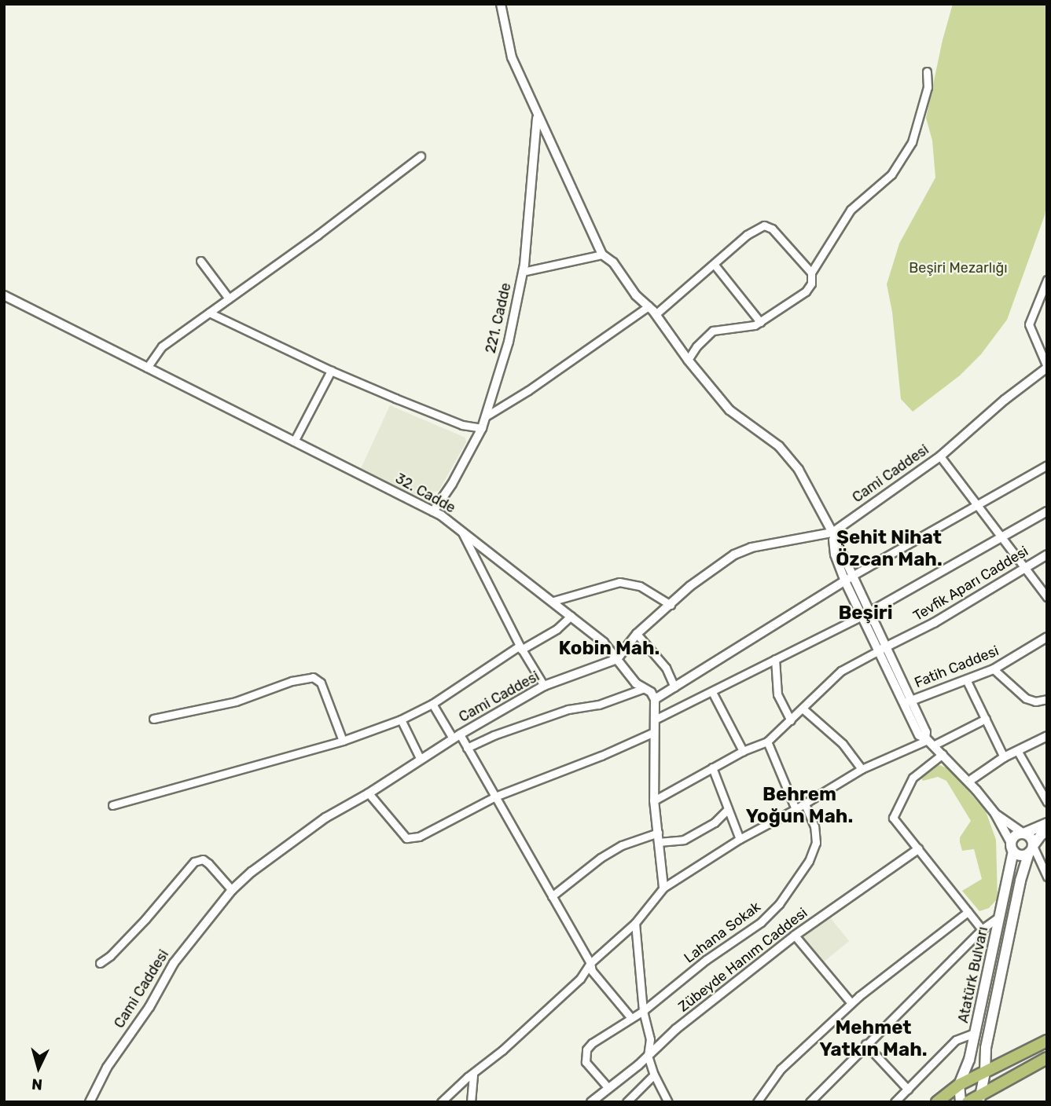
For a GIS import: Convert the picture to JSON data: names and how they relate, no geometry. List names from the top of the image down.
{
  "streets": {
    "main road": ["Atatürk Bulvarı"],
    "street": [
      "221. Cadde",
      "Cami Caddesi",
      "32. Cadde",
      "Tevfik Aparı Caddesi",
      "Fatih Caddesi",
      "Lahana Sokak",
      "Zübeyde Hanım Caddesi"
    ]
  },
  "crossings": [
    ["221. Cadde", "32. Cadde"],
    ["Cami Caddesi", "32. Cadde"],
    ["Lahana Sokak", "Zübeyde Hanım Caddesi"]
  ],
  "districts": [
    "Şehit Nihat Özcan Mah.",
    "Beşiri",
    "Kobin Mah.",
    "Behrem Yoğun Mah.",
    "Mehmet Yatkın Mah."
  ],
  "parks": ["Beşiri Mezarlığı"],
  "north": "bottom"
}
